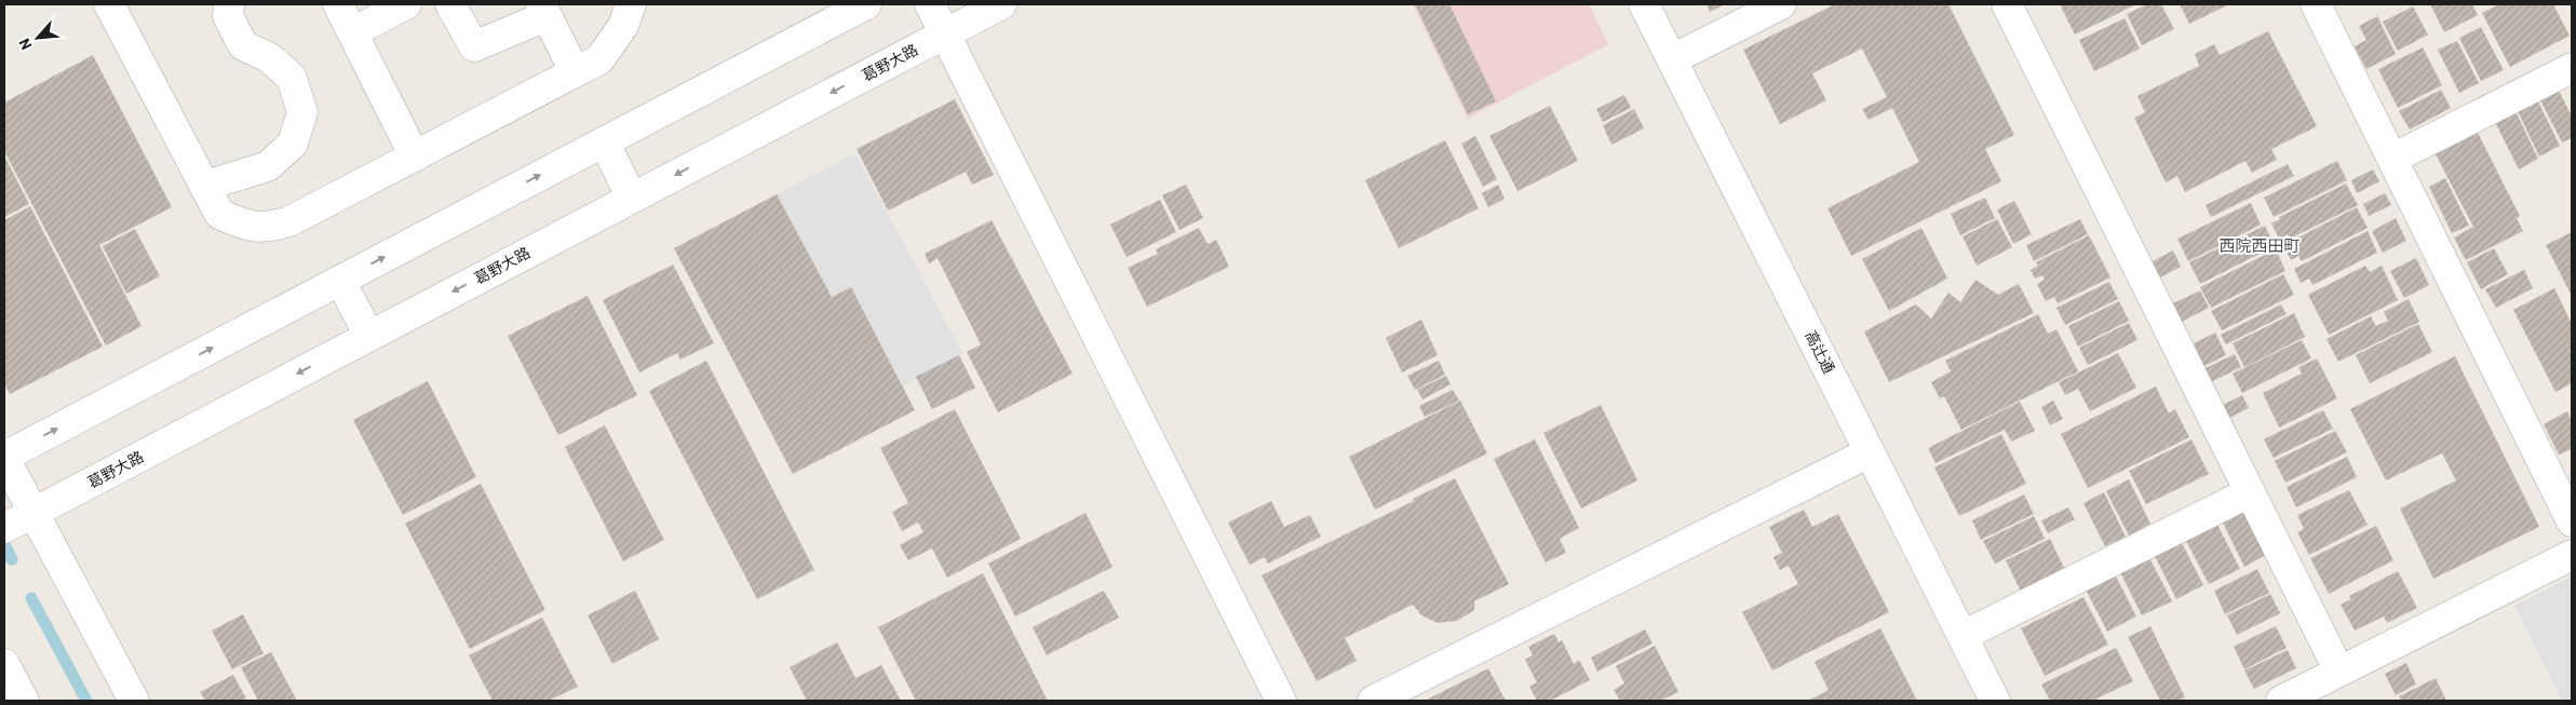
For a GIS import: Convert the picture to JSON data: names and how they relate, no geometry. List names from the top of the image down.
{
  "streets": {
    "street": ["葛野大路", "高辻通"]
  },
  "districts": ["西院西田町"],
  "north": "bottom left"
}
